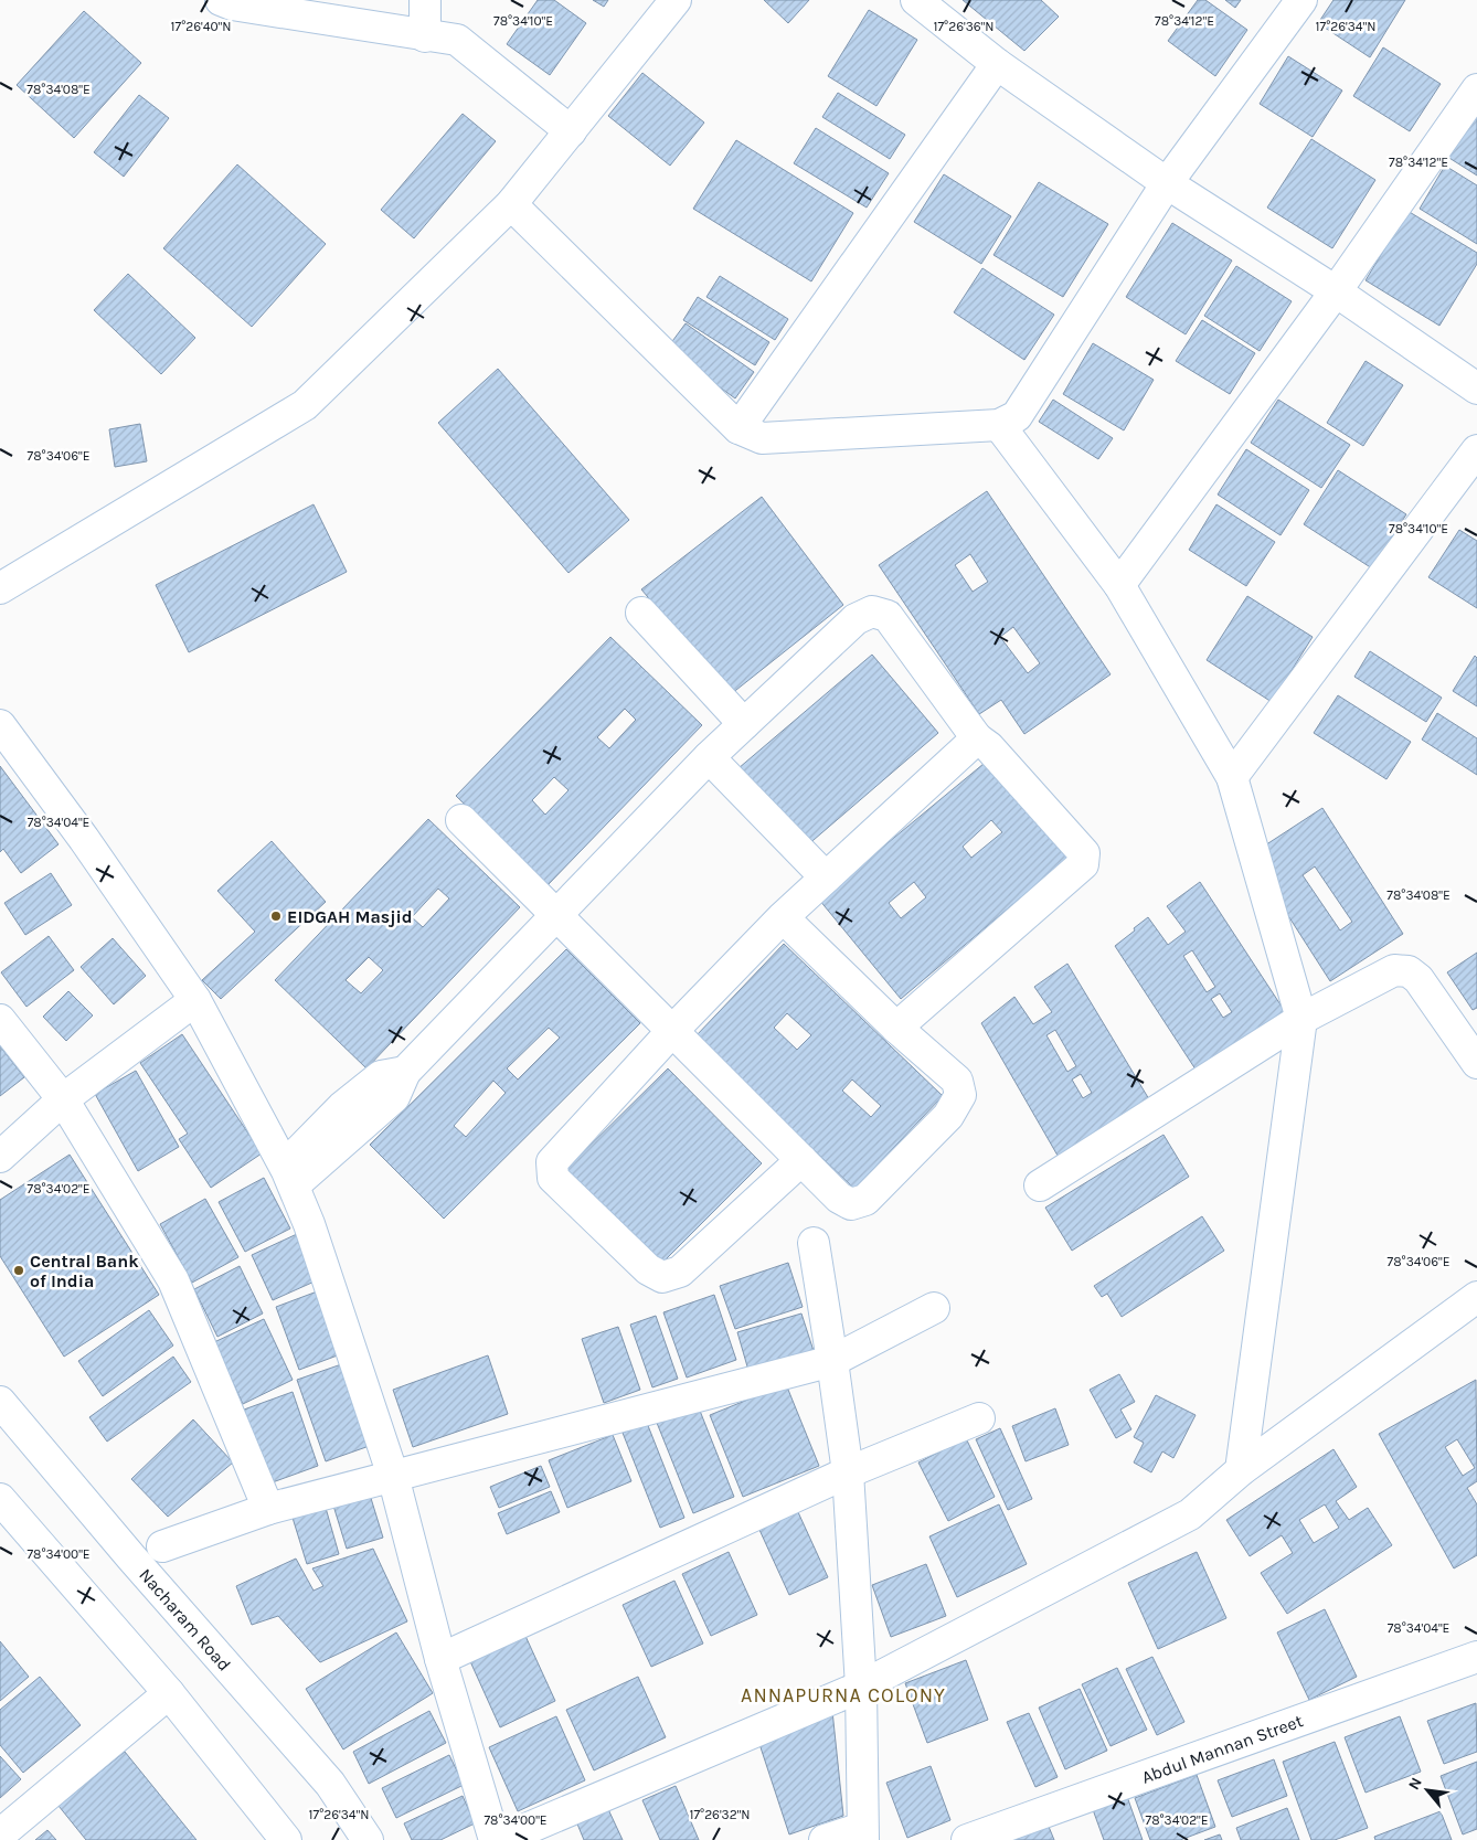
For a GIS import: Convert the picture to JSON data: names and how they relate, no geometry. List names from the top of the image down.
{
  "streets": {
    "street": ["Nacharam Road", "Abdul Mannan Street"]
  },
  "districts": ["ANNAPURNA COLONY"],
  "places": ["EIDGAH Masjid", "Central Bank of India"],
  "north": "top left",
  "coordinates": [
    "78°34'12\"E",
    "78°34'10\"E",
    "17°26'40\"N",
    "17°26'36\"N",
    "17°26'34\"N",
    "78°34'08\"E",
    "78°34'06\"E",
    "78°34'04\"E",
    "78°34'02\"E",
    "78°34'00\"E",
    "17°26'32\"N"
  ]
}
